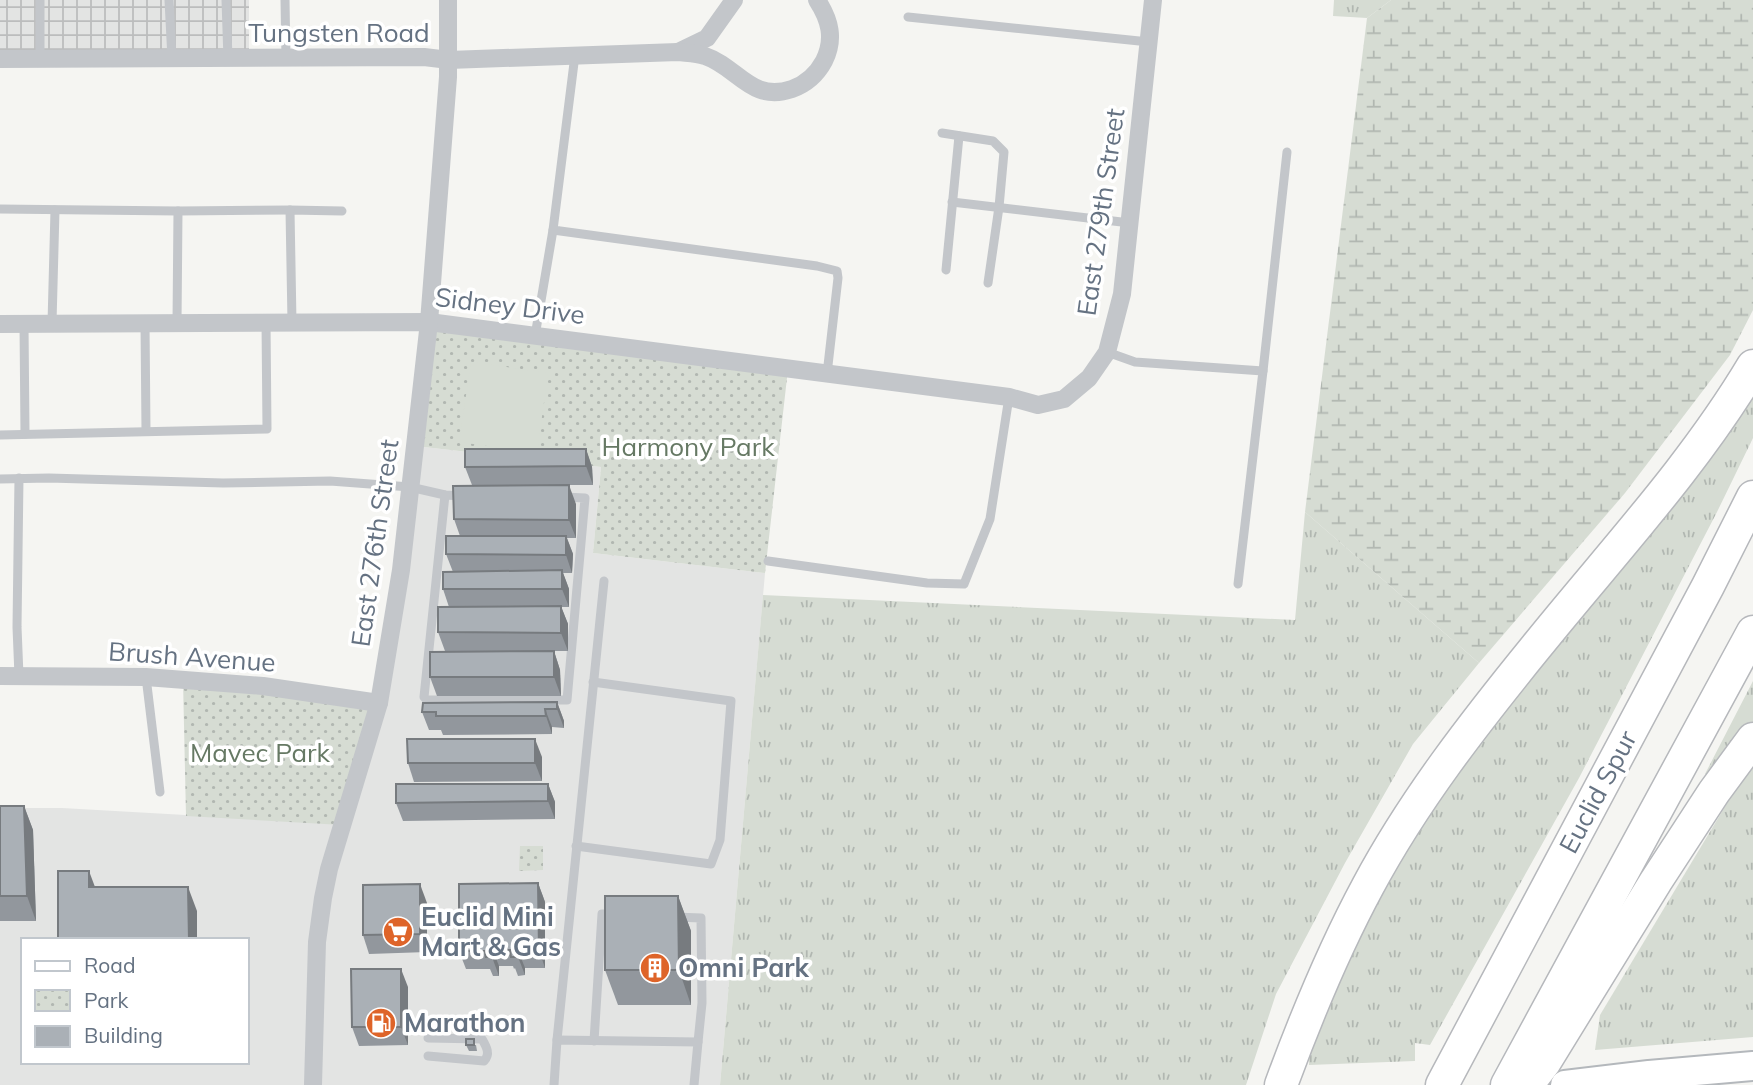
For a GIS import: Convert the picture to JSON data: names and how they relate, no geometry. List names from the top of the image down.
{
  "streets": {
    "highway": ["Euclid Spur"],
    "street": [
      "Tungsten Road",
      "East 279th Street",
      "Sidney Drive",
      "East 276th Street",
      "Brush Avenue"
    ]
  },
  "crossings": [
    ["Tungsten Road", "East 276th Street"],
    ["East 279th Street", "Sidney Drive"],
    ["Sidney Drive", "East 276th Street"],
    ["East 276th Street", "Brush Avenue"]
  ],
  "parks": ["Harmony Park", "Mavec Park"],
  "places": {
    "supermarket": ["Euclid Mini Mart & Gas"],
    "building": ["Omni Park"],
    "fuel station": ["Marathon"]
  },
  "legend": ["Road", "Park", "Building"]
}
